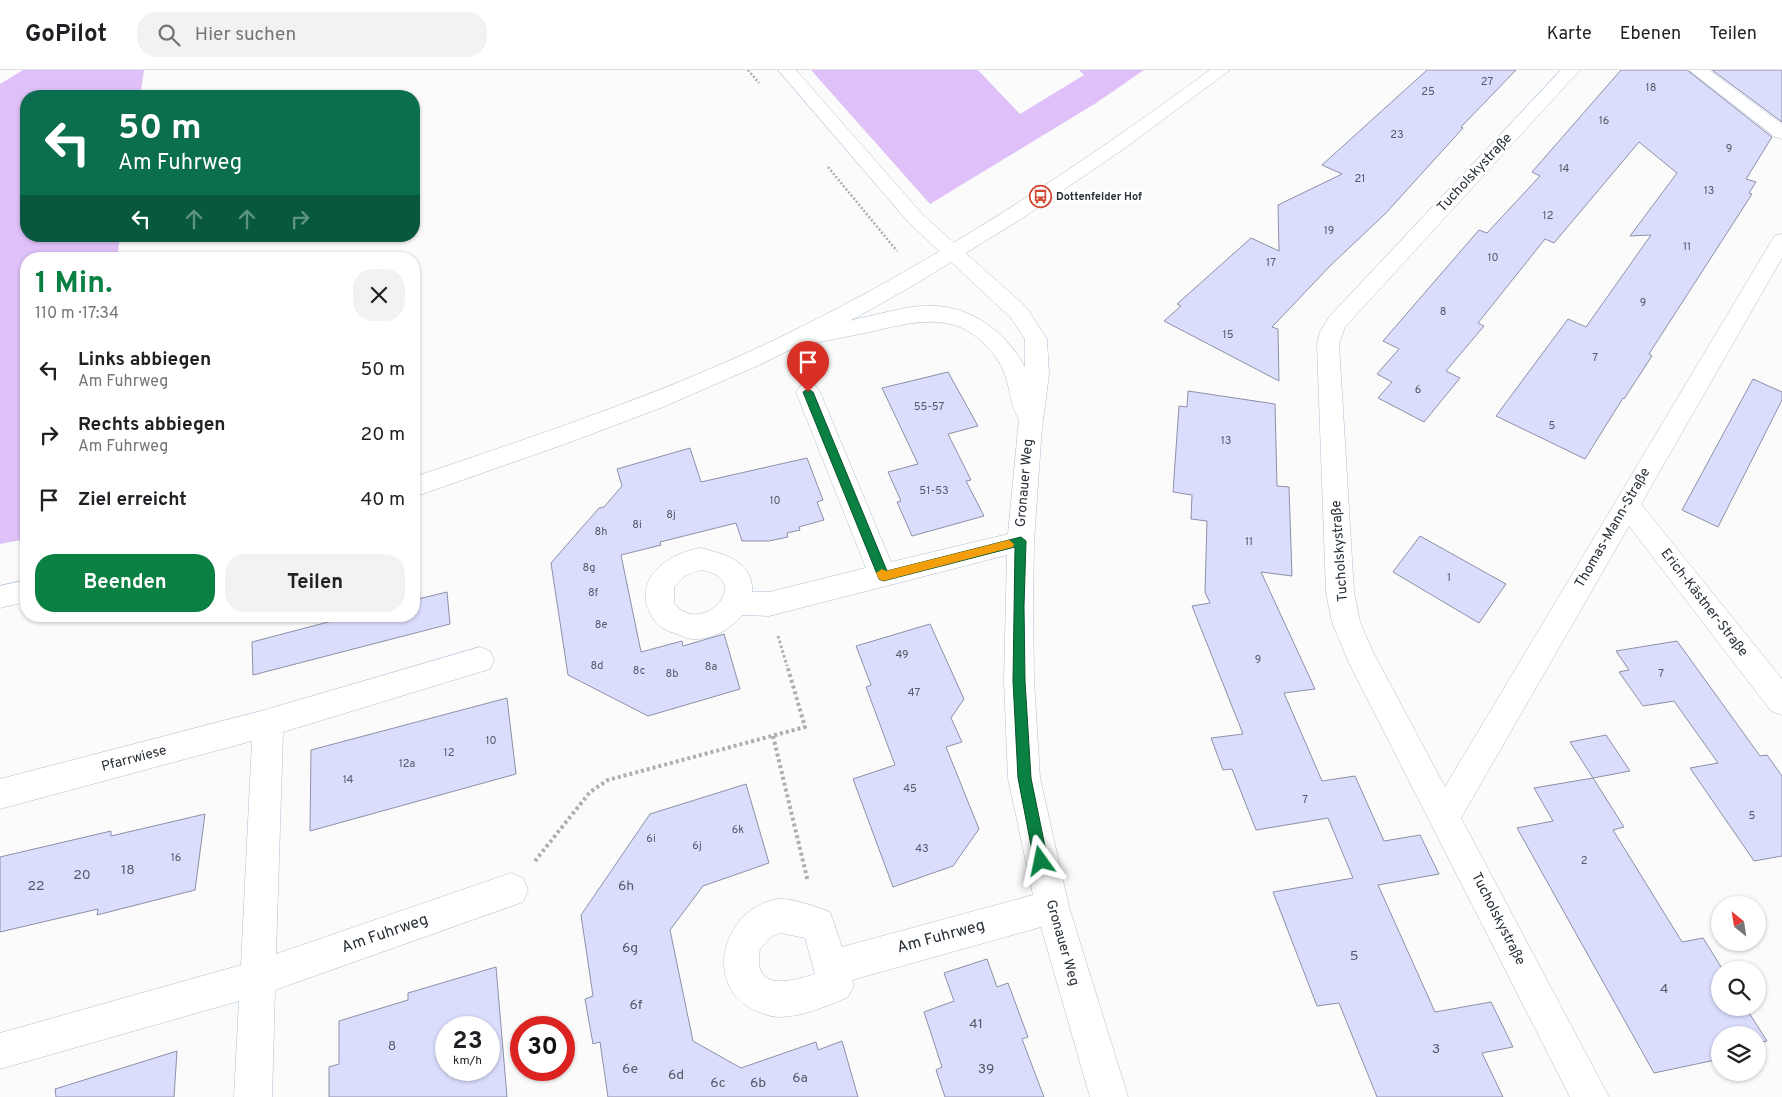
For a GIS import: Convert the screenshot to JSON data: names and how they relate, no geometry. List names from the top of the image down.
{
  "streets": {
    "street": [
      "Tucholskystraße",
      "Gronauer Weg",
      "Thomas-Mann-Straße",
      "Erich-Kästner-Straße",
      "Pfarrwiese",
      "Am Fuhrweg"
    ]
  },
  "crossings": [
    ["Tucholskystraße", "Thomas-Mann-Straße"],
    ["Gronauer Weg", "Am Fuhrweg"],
    ["Thomas-Mann-Straße", "Erich-Kästner-Straße"]
  ],
  "places": {
    "bus stop": ["Dottenfelder Hof"]
  },
  "house_numbers": [
    "27",
    "18",
    "25",
    "16",
    "23",
    "9",
    "14",
    "21",
    "13",
    "12",
    "19",
    "11",
    "10",
    "17",
    "9",
    "8",
    "15",
    "7",
    "6",
    "55-57",
    "5",
    "13",
    "51-53",
    "10",
    "8j",
    "8i",
    "8h",
    "11",
    "8g",
    "1",
    "8f",
    "8e",
    "49",
    "9",
    "8d",
    "8a",
    "8c",
    "8b",
    "7",
    "47",
    "10",
    "12",
    "12a",
    "14",
    "45",
    "7",
    "5",
    "6k",
    "6i",
    "6j",
    "43",
    "16",
    "2",
    "18",
    "20",
    "22",
    "6h",
    "6g",
    "5",
    "4",
    "6f",
    "41",
    "8",
    "3",
    "6e",
    "39",
    "6d",
    "6a",
    "6c",
    "6b"
  ],
  "north": "top left",
  "page": {
    "header": "GoPilot",
    "search": "Hier suchen",
    "nav": ["Karte", "Ebenen", "Teilen"],
    "turn": ["50 m", "Am Fuhrweg"],
    "heading": ["1 Min.", "110 m · 17:34"],
    "list": [
      {
        "name": "Links abbiegen",
        "note": "Am Fuhrweg",
        "value": "50 m"
      },
      {
        "name": "Rechts abbiegen",
        "note": "Am Fuhrweg",
        "value": "20 m"
      },
      {
        "name": "Ziel erreicht",
        "value": "40 m"
      }
    ],
    "buttons": ["Beenden", "Teilen"],
    "speed": "23 km/h",
    "limit": "30"
  }
}
